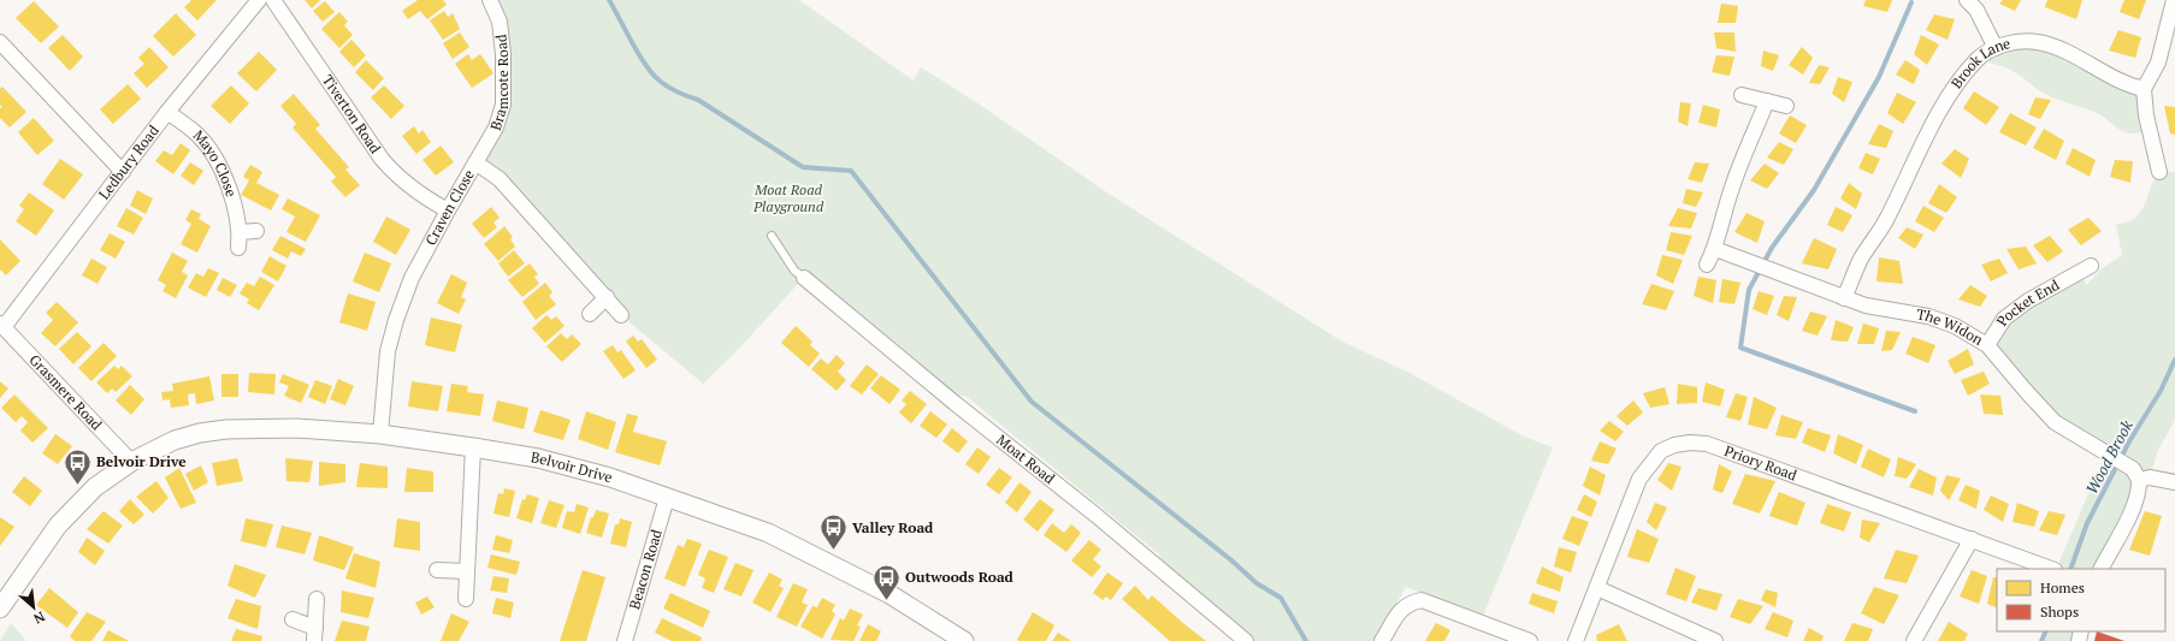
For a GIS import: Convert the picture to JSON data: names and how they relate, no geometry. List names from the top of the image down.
{
  "streets": {
    "street": [
      "Brook Lane",
      "Bramcote Road",
      "Tiverton Road",
      "Ledbury Road",
      "Mayo Close",
      "Craven Close",
      "Pocket End",
      "The Widon",
      "Grasmere Road",
      "Moat Road",
      "Priory Road",
      "Belvoir Drive",
      "Beacon Road"
    ]
  },
  "crossings": [
    ["Brook Lane", "The Widon"],
    ["Bramcote Road", "Craven Close"],
    ["Tiverton Road", "Craven Close"],
    ["Ledbury Road", "Mayo Close"],
    ["Ledbury Road", "Grasmere Road"],
    ["Craven Close", "Belvoir Drive"],
    ["Pocket End", "The Widon"],
    ["Grasmere Road", "Belvoir Drive"],
    ["Belvoir Drive", "Beacon Road"]
  ],
  "water": ["Wood Brook"],
  "parks": ["Moat Road Playground"],
  "places": {
    "bus stop": ["Belvoir Drive", "Valley Road", "Outwoods Road"]
  },
  "legend": ["Homes", "Shops"],
  "north": "bottom right"
}
